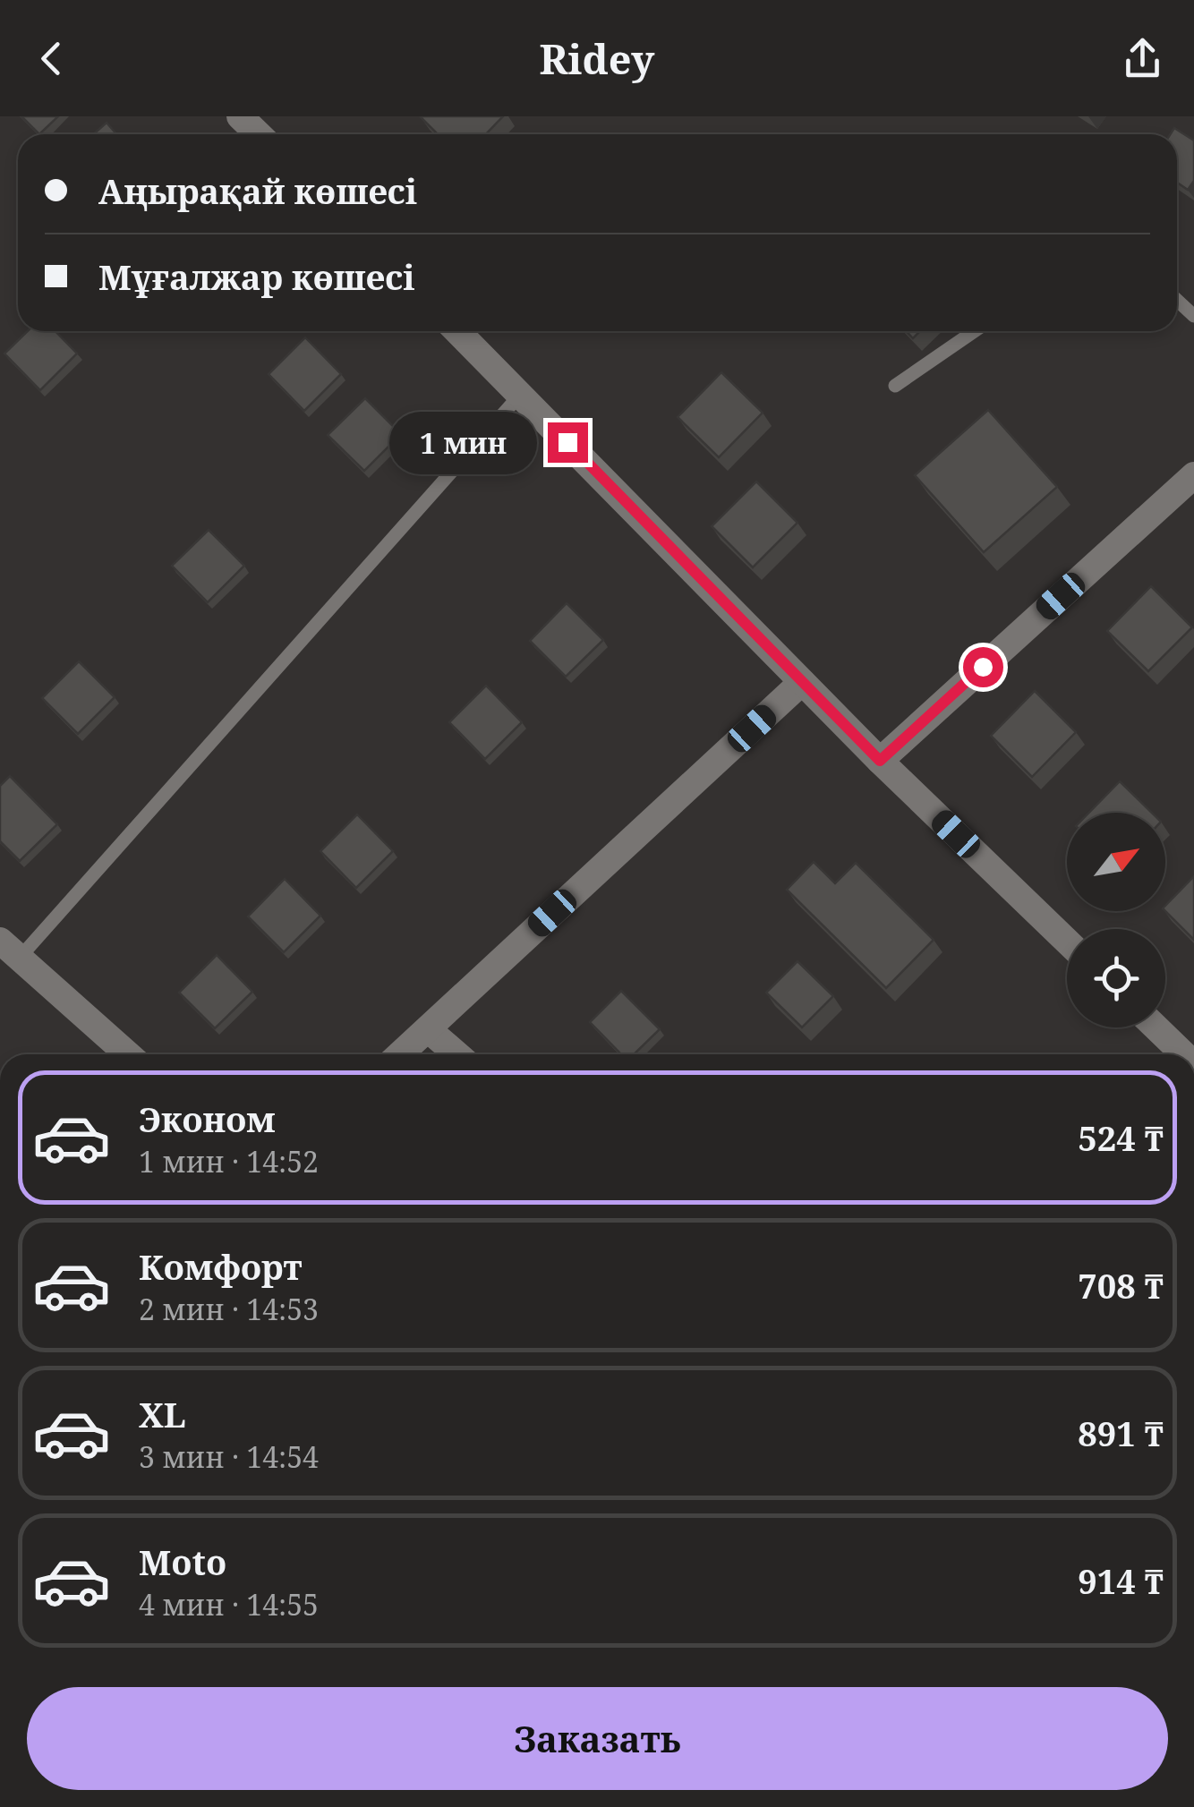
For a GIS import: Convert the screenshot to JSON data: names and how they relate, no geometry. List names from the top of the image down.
{
  "north": "top right",
  "page": {
    "header": "Ridey",
    "banner": ["Аңырақай көшесі", "Мұғалжар көшесі"],
    "bubble": "1 мин",
    "list": [
      {
        "name": "Эконом",
        "note": "1 мин · 14:52",
        "value": "524 ₸"
      },
      {
        "name": "Комфорт",
        "note": "2 мин · 14:53",
        "value": "708 ₸"
      },
      {
        "name": "XL",
        "note": "3 мин · 14:54",
        "value": "891 ₸"
      },
      {
        "name": "Moto",
        "note": "4 мин · 14:55",
        "value": "914 ₸"
      }
    ],
    "buttons": "Заказать"
  }
}
